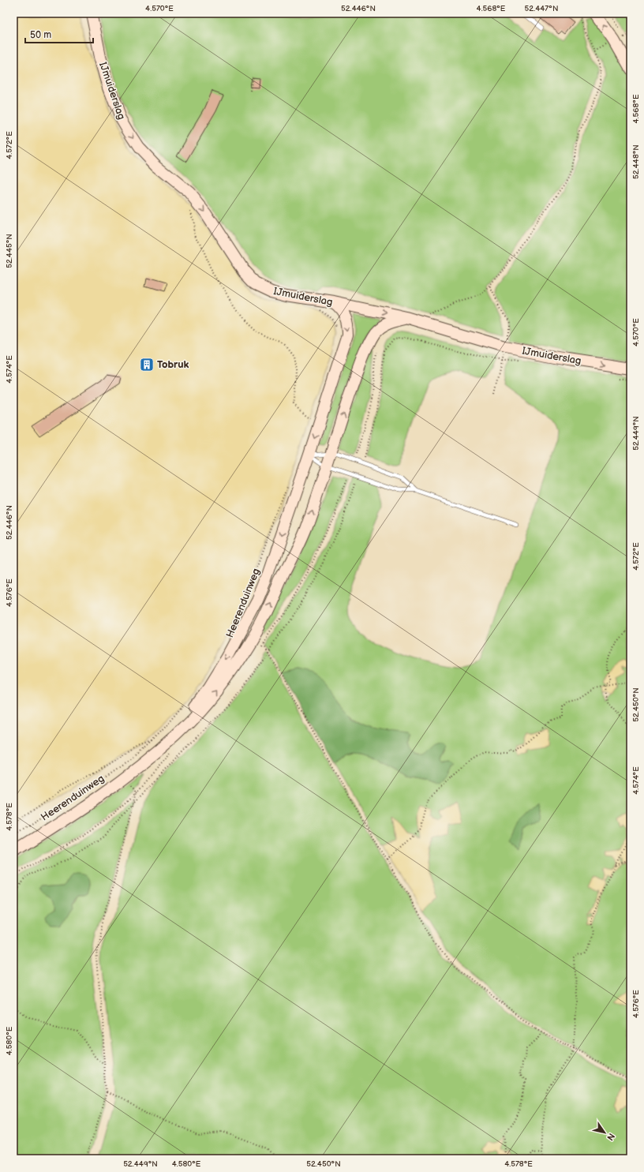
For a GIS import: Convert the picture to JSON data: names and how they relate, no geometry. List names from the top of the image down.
{
  "streets": {
    "street": ["IJmuiderslag", "Heerenduinweg"]
  },
  "crossings": [
    ["IJmuiderslag", "Heerenduinweg"]
  ],
  "one_way": ["IJmuiderslag"],
  "places": {
    "building": ["Tobruk"]
  },
  "scale_bar": "50 m",
  "north": "bottom right",
  "coordinates": [
    "4.570°E",
    "52.446°N",
    "4.568°E",
    "52.447°N",
    "4.572°E",
    "52.448°N",
    "52.445°N",
    "4.574°E",
    "52.449°N",
    "4.576°E",
    "52.450°N",
    "4.578°E",
    "4.580°E"
  ]
}
